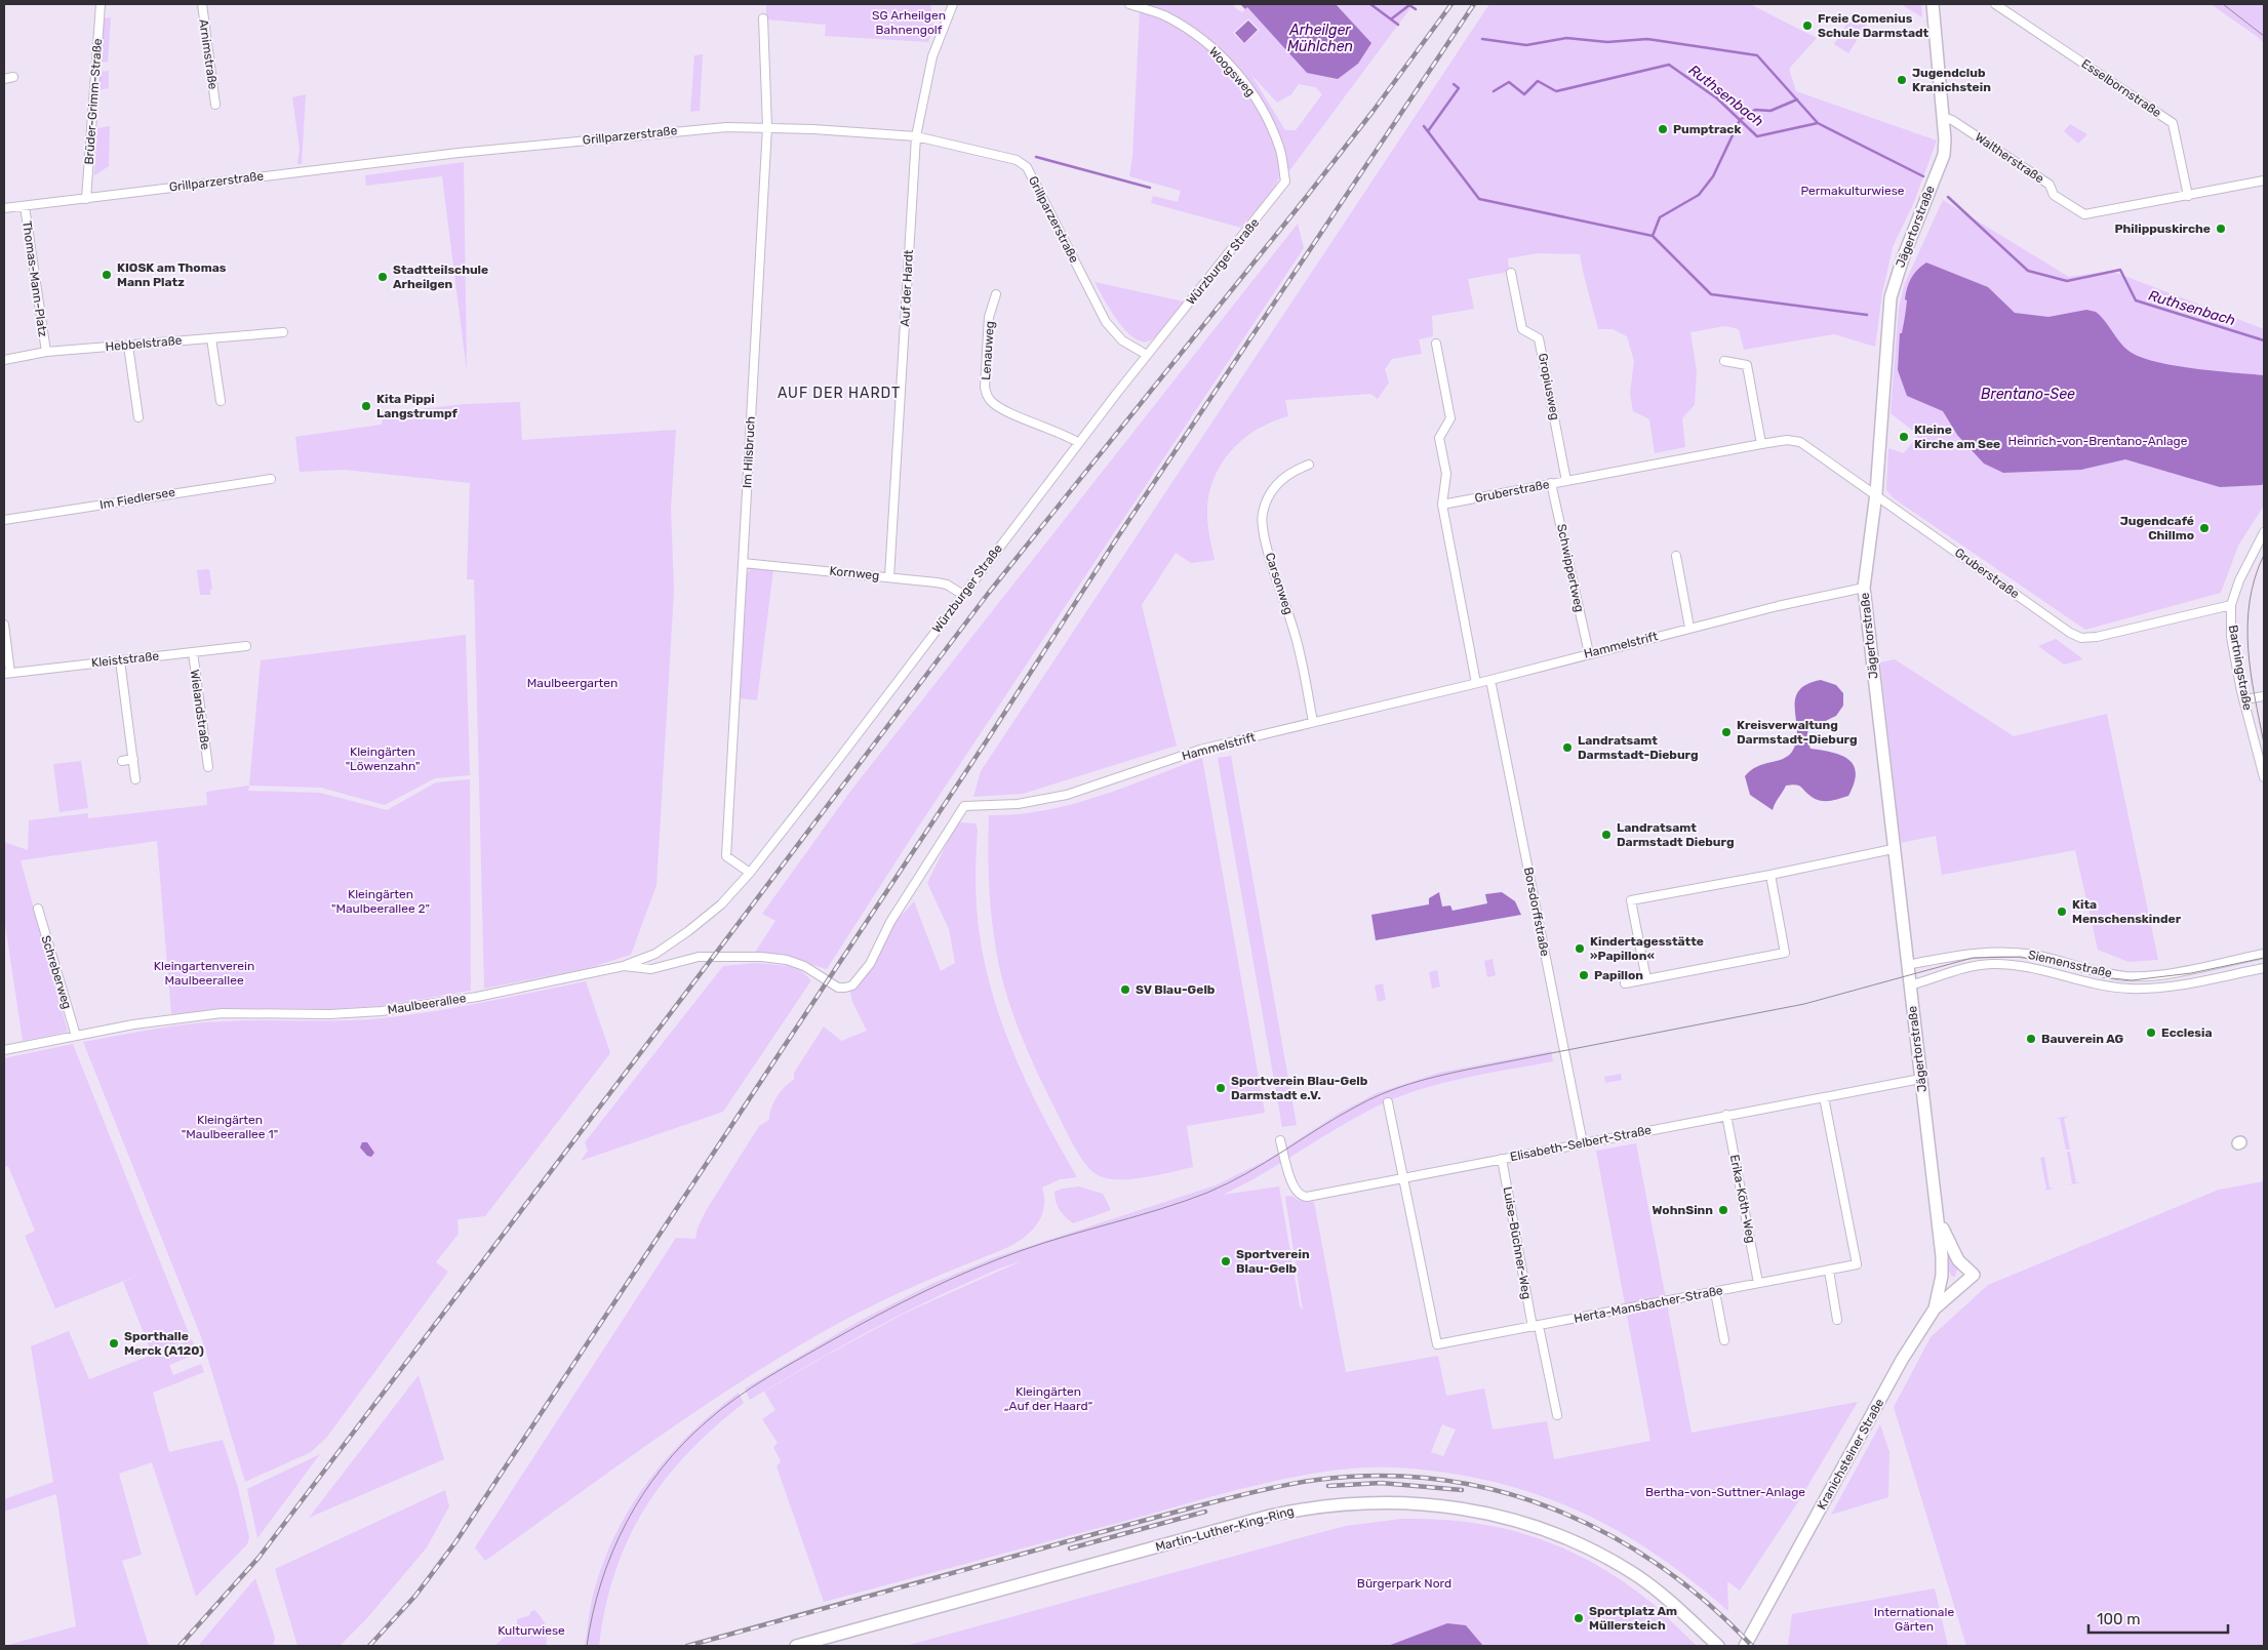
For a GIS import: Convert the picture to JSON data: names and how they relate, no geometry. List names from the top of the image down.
{
  "streets": {
    "street": [
      "Arnimstraße",
      "Woogsweg",
      "Esselbornstraße",
      "Brüder-Grimm-Straße",
      "Grillparzerstraße",
      "Waltherstraße",
      "Jägertorstraße",
      "Würzburger Straße",
      "Thomas-Mann-Platz",
      "Auf der Hardt",
      "Hebbelstraße",
      "Lenauweg",
      "Gropiusweg",
      "Im Hilsbruch",
      "Gruberstraße",
      "Im Fiedlersee",
      "Schwippertweg",
      "Kornweg",
      "Carsonweg",
      "Hammelstrift",
      "Kleiststraße",
      "Bartningstraße",
      "Wielandstraße",
      "Borsdorffstraße",
      "Siemensstraße",
      "Schreberweg",
      "Maulbeerallee",
      "Elisabeth-Selbert-Straße",
      "Erika-Köth-Weg",
      "Luise-Büchner-Weg",
      "Herta-Mansbacher-Straße",
      "Kranichsteiner Straße",
      "Martin-Luther-King-Ring"
    ]
  },
  "crossings": [
    ["Woogsweg", "Würzburger Straße"],
    ["Esselbornstraße", "Waltherstraße"],
    ["Brüder-Grimm-Straße", "Grillparzerstraße"],
    ["Grillparzerstraße", "Würzburger Straße"],
    ["Grillparzerstraße", "Thomas-Mann-Platz"],
    ["Grillparzerstraße", "Auf der Hardt"],
    ["Grillparzerstraße", "Im Hilsbruch"],
    ["Waltherstraße", "Jägertorstraße"],
    ["Jägertorstraße", "Gruberstraße"],
    ["Jägertorstraße", "Hammelstrift"],
    ["Jägertorstraße", "Siemensstraße"],
    ["Jägertorstraße", "Elisabeth-Selbert-Straße"],
    ["Jägertorstraße", "Kranichsteiner Straße"],
    ["Würzburger Straße", "Lenauweg"],
    ["Würzburger Straße", "Im Hilsbruch"],
    ["Würzburger Straße", "Kornweg"],
    ["Würzburger Straße", "Maulbeerallee"],
    ["Thomas-Mann-Platz", "Hebbelstraße"],
    ["Auf der Hardt", "Kornweg"],
    ["Gropiusweg", "Gruberstraße"],
    ["Im Hilsbruch", "Kornweg"],
    ["Gruberstraße", "Schwippertweg"],
    ["Gruberstraße", "Bartningstraße"],
    ["Schwippertweg", "Hammelstrift"],
    ["Carsonweg", "Hammelstrift"],
    ["Hammelstrift", "Borsdorffstraße"],
    ["Hammelstrift", "Maulbeerallee"],
    ["Kleiststraße", "Wielandstraße"],
    ["Borsdorffstraße", "Elisabeth-Selbert-Straße"],
    ["Schreberweg", "Maulbeerallee"],
    ["Elisabeth-Selbert-Straße", "Erika-Köth-Weg"],
    ["Elisabeth-Selbert-Straße", "Luise-Büchner-Weg"],
    ["Elisabeth-Selbert-Straße", "Herta-Mansbacher-Straße"],
    ["Erika-Köth-Weg", "Herta-Mansbacher-Straße"],
    ["Luise-Büchner-Weg", "Herta-Mansbacher-Straße"]
  ],
  "districts": ["AUF DER HARDT"],
  "water": ["Arheilger Mühlchen", "Ruthsenbach", "Brentano-See"],
  "parks": [
    "SG Arheilgen Bahnengolf",
    "Permakulturwiese",
    "Heinrich-von-Brentano-Anlage",
    "Maulbeergarten",
    "Kleingärten \"Löwenzahn\"",
    "Kleingärten \"Maulbeerallee 2\"",
    "Kleingartenverein Maulbeerallee",
    "Kleingärten \"Maulbeerallee 1\"",
    "Kleingärten „Auf der Haard“",
    "Bertha-von-Suttner-Anlage",
    "Bürgerpark Nord",
    "Internationale Gärten",
    "Kulturwiese"
  ],
  "places": [
    "Freie Comenius Schule Darmstadt",
    "Jugendclub Kranichstein",
    "Pumptrack",
    "Philippuskirche",
    "KIOSK am Thomas Mann Platz",
    "Stadtteilschule Arheilgen",
    "Kita Pippi Langstrumpf",
    "Kleine Kirche am See",
    "Jugendcafé Chillmo",
    "Kreisverwaltung Darmstadt-Dieburg",
    "Landratsamt Darmstadt-Dieburg",
    "Landratsamt Darmstadt Dieburg",
    "Kita Menschenskinder",
    "Kindertagesstätte »Papillon«",
    "Papillon",
    "SV Blau-Gelb",
    "Ecclesia",
    "Bauverein AG",
    "Sportverein Blau-Gelb Darmstadt e.V.",
    "WohnSinn",
    "Sportverein Blau-Gelb",
    "Sporthalle Merck (A120)",
    "Sportplatz Am Müllersteich"
  ],
  "scale_bar": "100 m"
}
